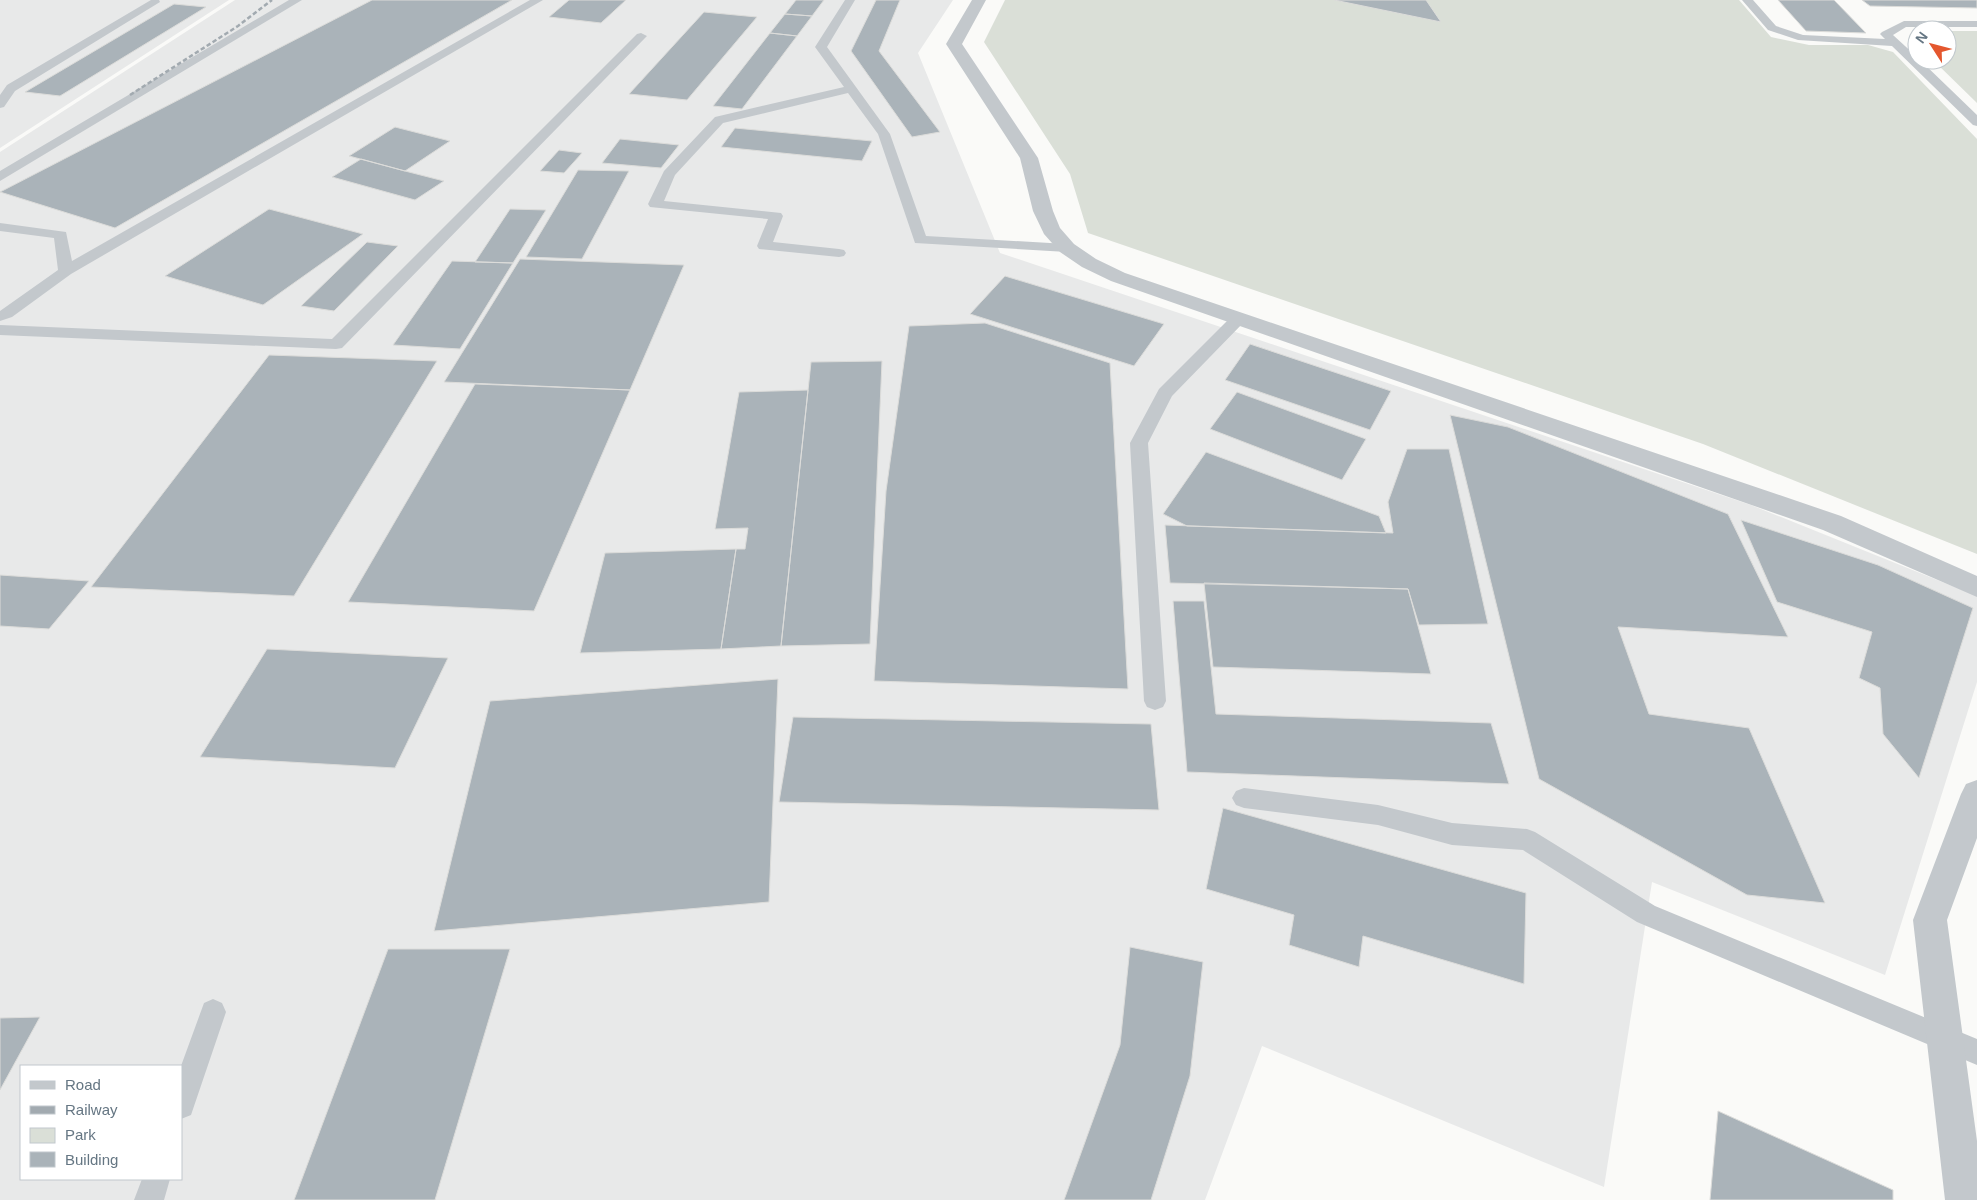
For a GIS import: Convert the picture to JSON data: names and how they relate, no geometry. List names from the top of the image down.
{
  "legend": [
    "Road",
    "Railway",
    "Park",
    "Building"
  ],
  "north": "top left"
}
